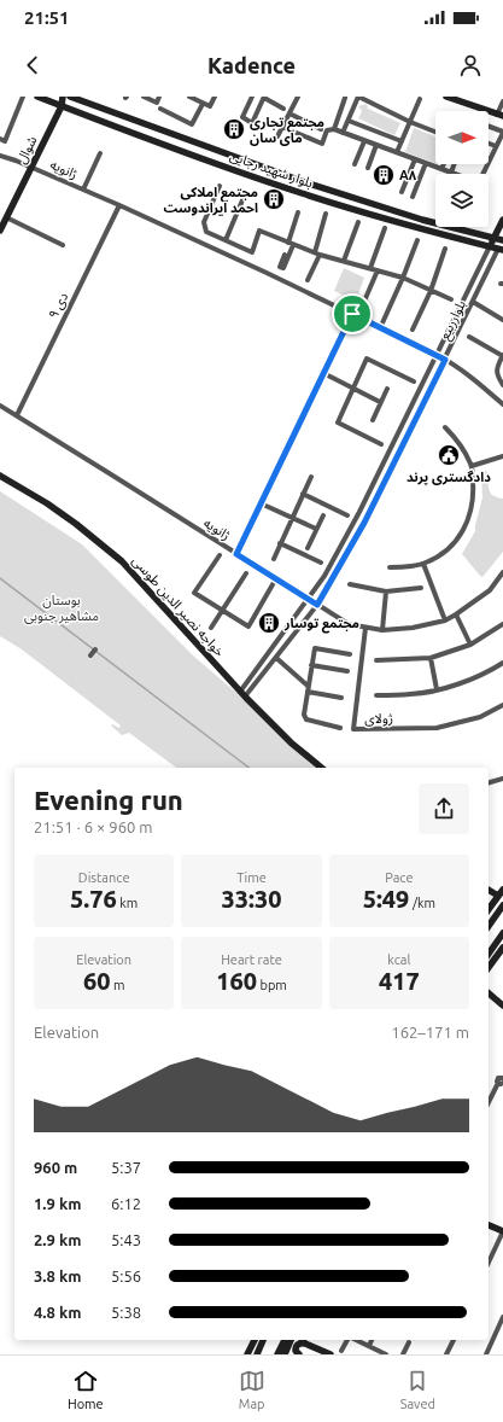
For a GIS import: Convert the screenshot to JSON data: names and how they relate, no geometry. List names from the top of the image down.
{
  "streets": {
    "main road": ["شوال", "بلوار شهید رجایی", "خواجه نصیر الدین طوسی"],
    "street": [
      "ژانویه",
      "۹ دی",
      "بلوارربیع",
      "ژولای"
    ]
  },
  "crossings": [
    ["شوال", "ژانویه"],
    ["شوال", "بلوار شهید رجایی"],
    ["ژانویه", "۹ دی"],
    ["ژانویه", "بلوارربیع"],
    ["ژانویه", "ژولای"],
    ["بلوار شهید رجایی", "بلوارربیع"],
    ["بلوارربیع", "خواجه نصیر الدین طوسی"]
  ],
  "parks": ["بوستان مشاهیر جنوبی"],
  "places": {
    "building": [
      "مجتمع تجاری مای سان",
      "A۸",
      "مجتمع املاکی احمد ایراندوست",
      "مجتمع توسار"
    ],
    "public building": ["دادگستری پرند"]
  },
  "north": "right",
  "page": {
    "status": "21:51",
    "header": "Kadence",
    "heading": ["Evening run", "21:51 · 6 × 960 m"],
    "stats": [
      ["Distance", "5.76 km"],
      ["Time", "33:30"],
      ["Pace", "5:49 /km"],
      ["Elevation", "60 m"],
      ["Heart rate", "160 bpm"],
      ["kcal", "417"]
    ],
    "chart": ["Elevation", "162–171 m"],
    "list": [
      {
        "name": "960 m",
        "note": "5:37"
      },
      {
        "name": "1.9 km",
        "note": "6:12"
      },
      {
        "name": "2.9 km",
        "note": "5:43"
      },
      {
        "name": "3.8 km",
        "note": "5:56"
      },
      {
        "name": "4.8 km",
        "note": "5:38"
      }
    ],
    "tabs": ["Home", "Map", "Saved"]
  }
}
